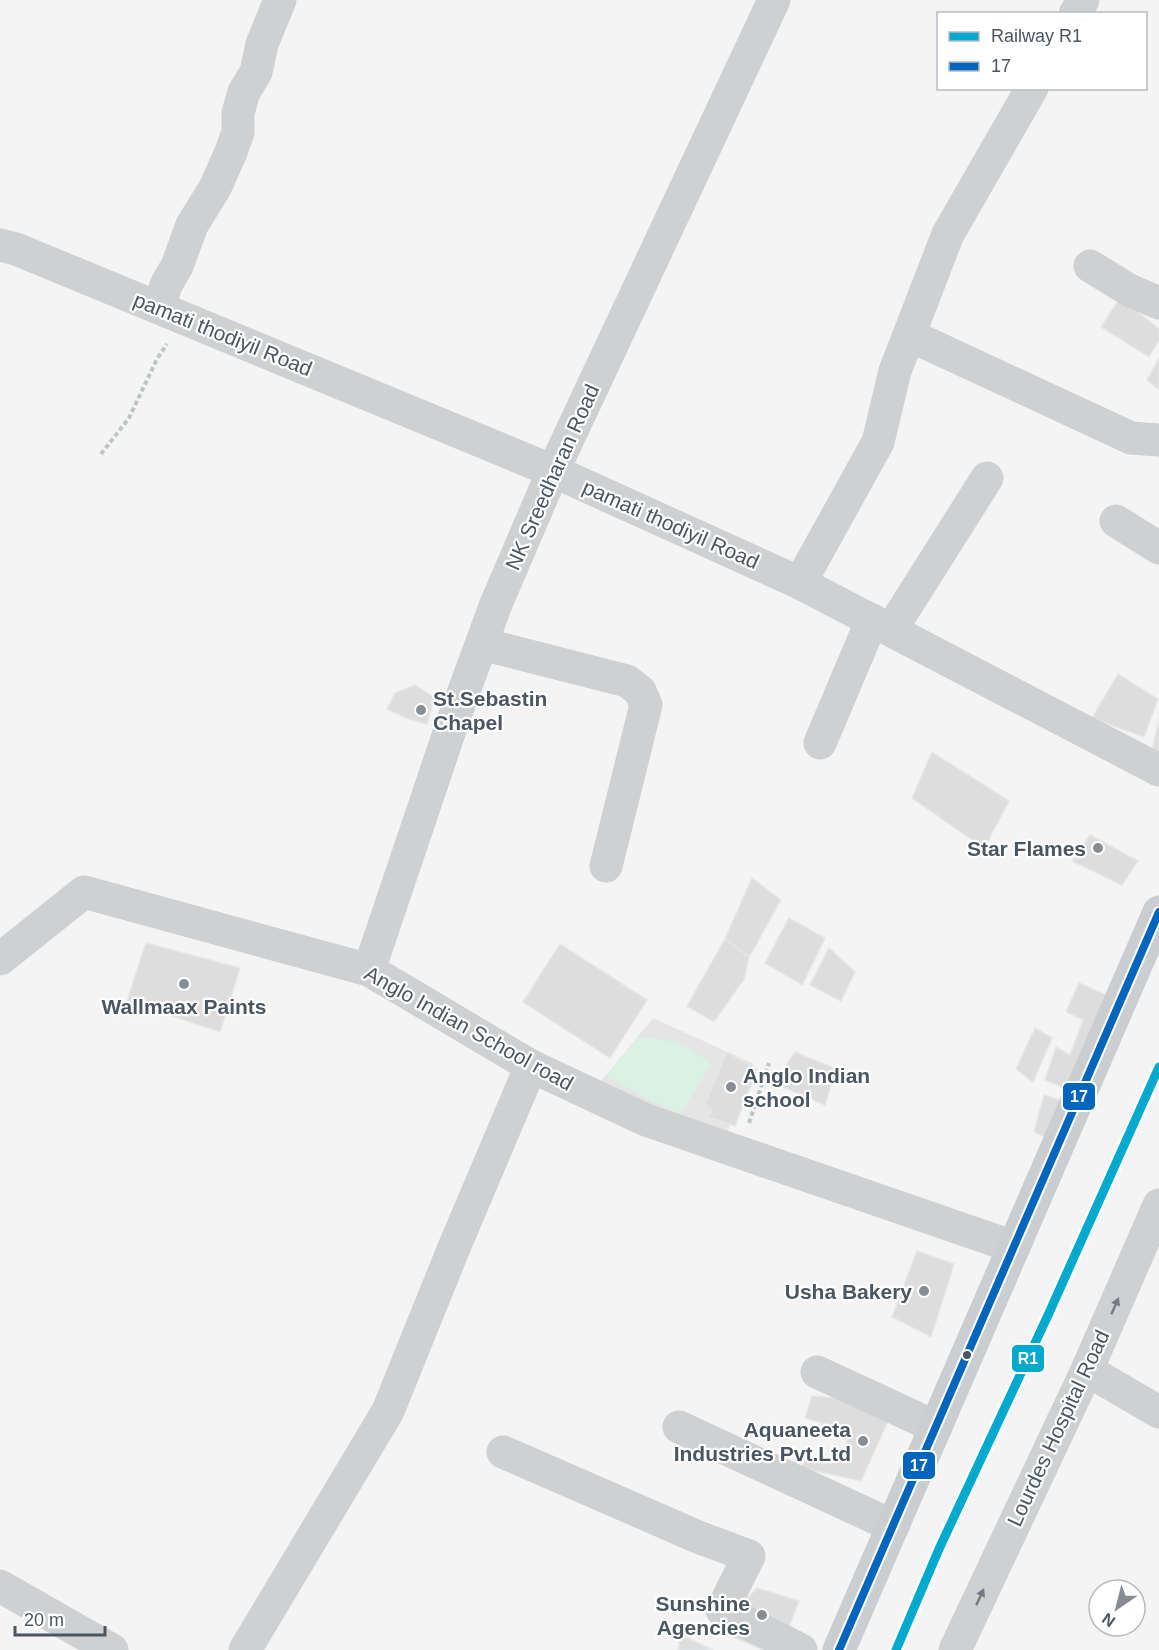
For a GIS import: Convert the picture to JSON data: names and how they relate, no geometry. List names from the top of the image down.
{
  "streets": {
    "street": [
      "pamati thodiyil Road",
      "NK Sreedharan Road",
      "Anglo Indian School road",
      "Lourdes Hospital Road"
    ]
  },
  "crossings": [
    ["pamati thodiyil Road", "NK Sreedharan Road"],
    ["NK Sreedharan Road", "Anglo Indian School road"]
  ],
  "one_way": ["Lourdes Hospital Road"],
  "places": [
    "St.Sebastin Chapel",
    "Star Flames",
    "Wallmaax Paints",
    "Anglo Indian school",
    "Usha Bakery",
    "Aquaneeta Industries Pvt.Ltd",
    "Sunshine Agencies"
  ],
  "lines": ["transit line 17", "rail line R1"],
  "legend": ["Railway R1", "17"],
  "scale_bar": "20 m",
  "north": "bottom left"
}
